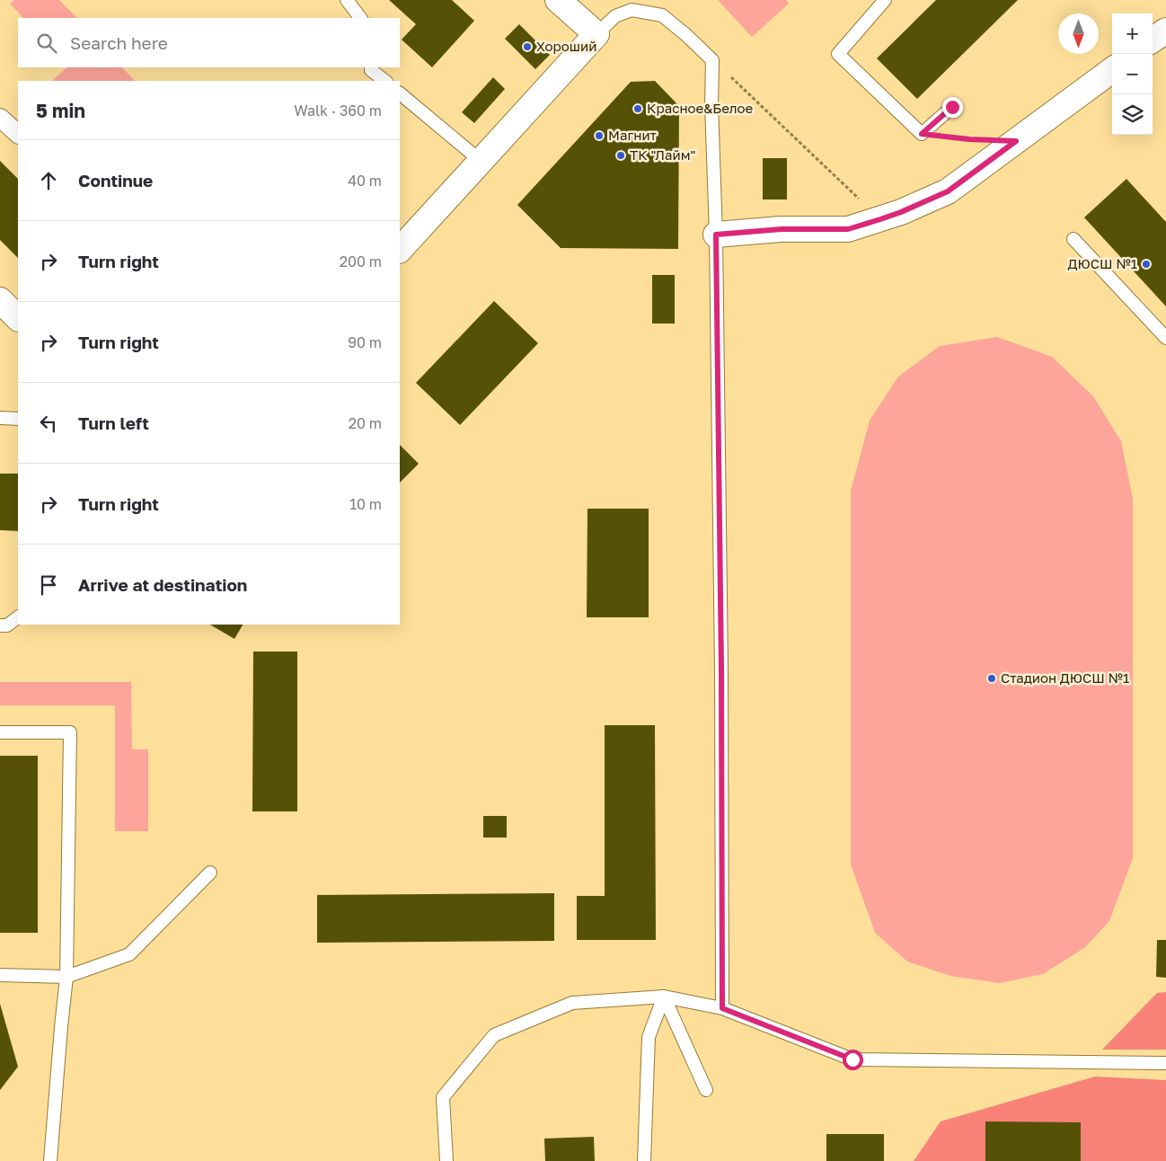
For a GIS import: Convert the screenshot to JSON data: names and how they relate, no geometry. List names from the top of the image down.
{
  "places": [
    "Хороший",
    "Красное&Белое",
    "Магнит",
    "ТК \"Лайм\"",
    "ДЮСШ №1",
    "Стадион ДЮСШ №1"
  ],
  "north": "bottom",
  "page": {
    "map_buttons": ["+", "−"],
    "search": "Search here",
    "heading": ["5 min", "Walk · 360 m"],
    "list": [
      ["Continue", "40 m"],
      ["Turn right", "200 m"],
      ["Turn right", "90 m"],
      ["Turn left", "20 m"],
      ["Turn right", "10 m"],
      "Arrive at destination"
    ]
  }
}
